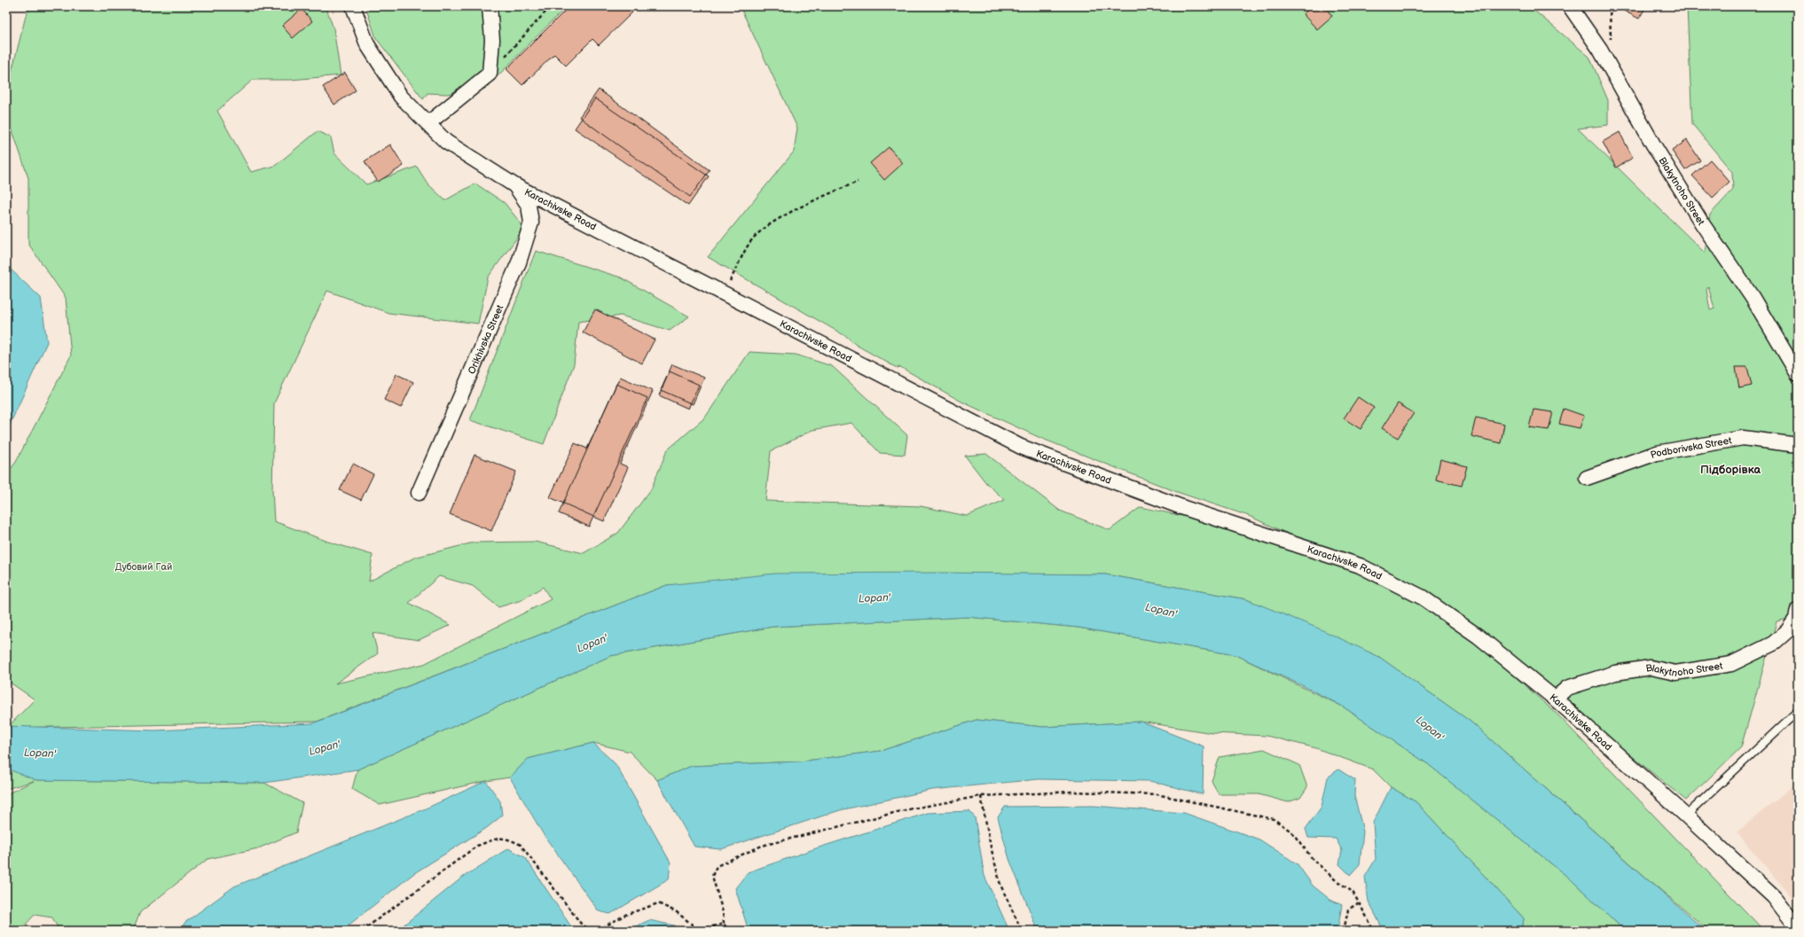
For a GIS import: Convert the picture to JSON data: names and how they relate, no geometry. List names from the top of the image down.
{
  "streets": {
    "street": [
      "Blakytnoho Street",
      "Karachivske Road",
      "Orikhivska Street",
      "Podborivska Street"
    ]
  },
  "crossings": [
    ["Blakytnoho Street", "Karachivske Road"],
    ["Karachivske Road", "Orikhivska Street"]
  ],
  "districts": ["Підборівка"],
  "water": ["Lopan'"],
  "parks": ["Дубовий Гай"]
}
